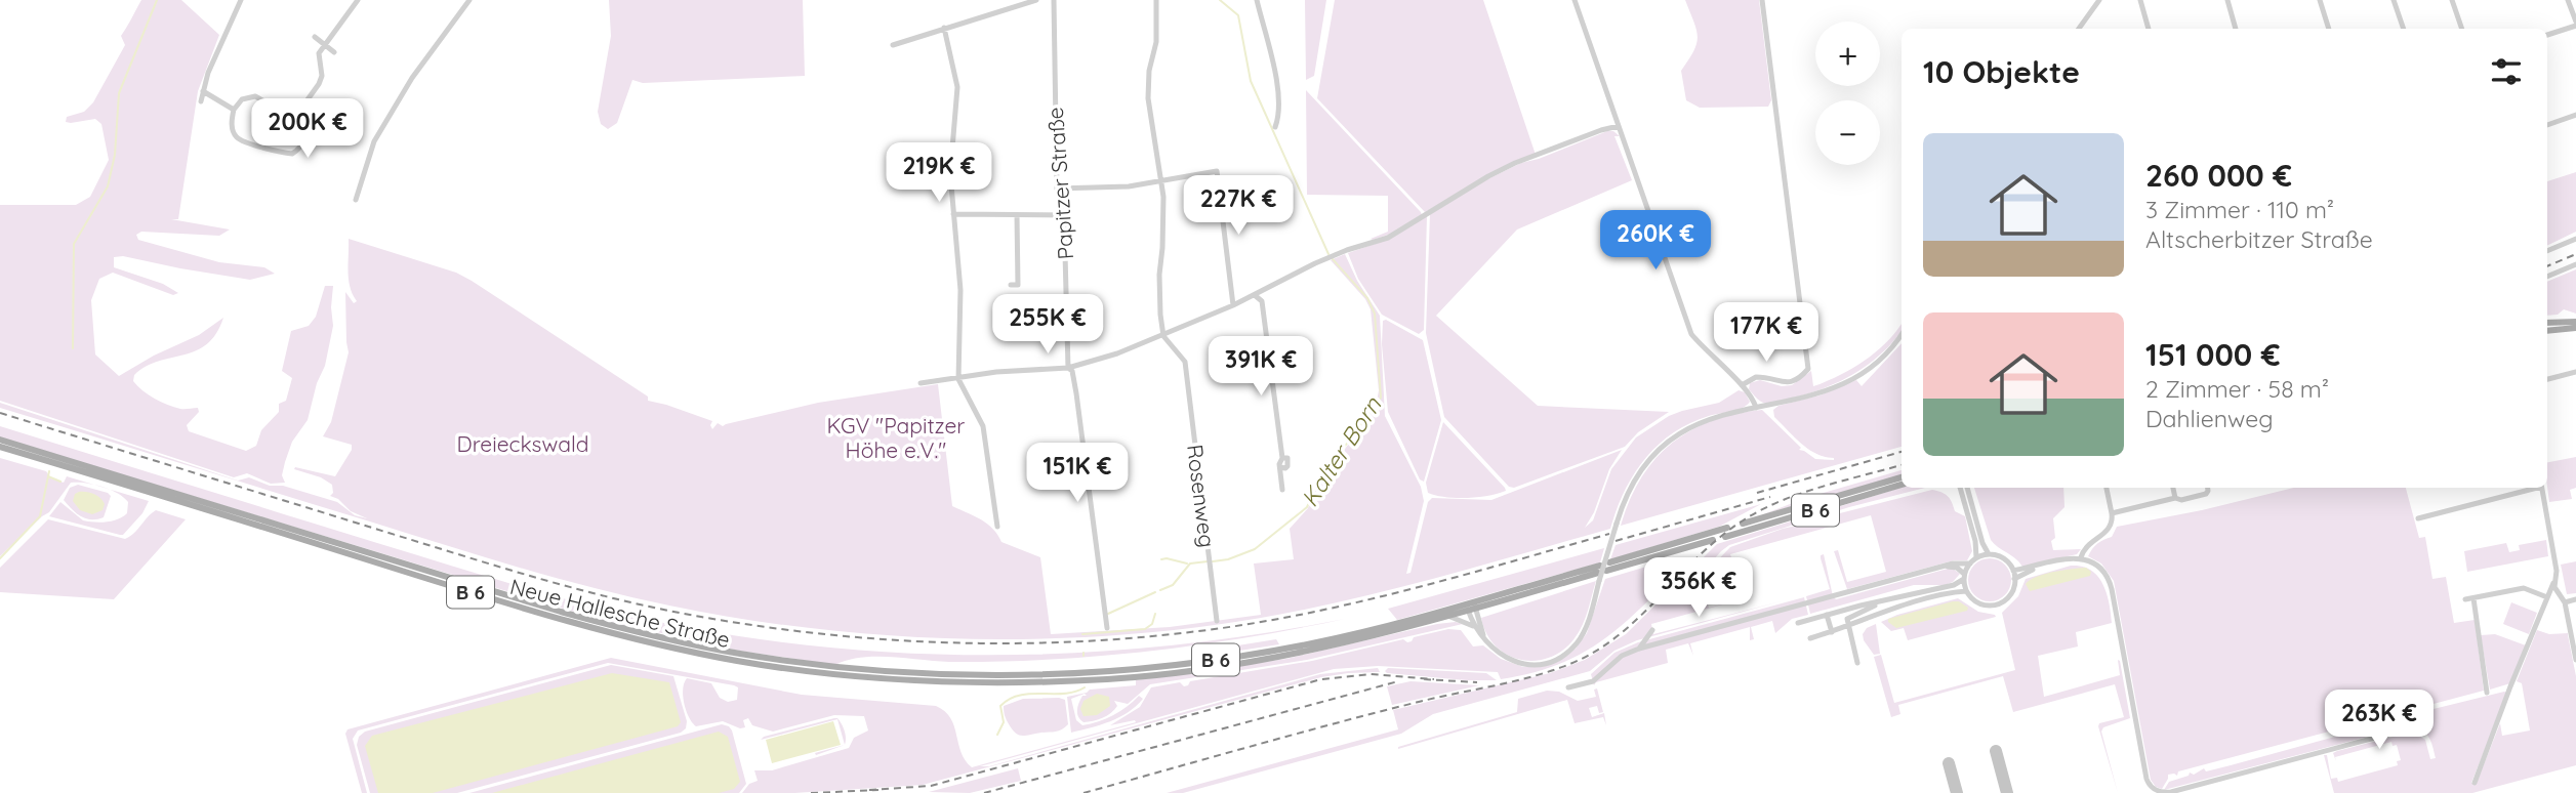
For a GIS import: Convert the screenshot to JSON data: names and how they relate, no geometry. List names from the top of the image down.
{
  "streets": {
    "main road": ["B 6", "Neue Hallesche Straße"],
    "street": ["Papitzer Straße", "Rosenweg"]
  },
  "crossings": [
    ["B 6", "Neue Hallesche Straße"]
  ],
  "water": ["Kalter Born"],
  "parks": ["KGV \"Papitzer Höhe e.V.\"", "Dreieckswald"],
  "page": {
    "map_buttons": ["+", "−"],
    "heading": "10 Objekte",
    "price": [
      "200K €",
      "219K €",
      "227K €",
      "260K €",
      "255K €",
      "177K €",
      "391K €",
      "151K €",
      "356K €",
      "263K €"
    ],
    "list": [
      {
        "name": "260 000 €",
        "note": "3 Zimmer · 110 m² · Altscherbitzer Straße"
      },
      {
        "name": "151 000 €",
        "note": "2 Zimmer · 58 m² · Dahlienweg"
      }
    ]
  }
}
